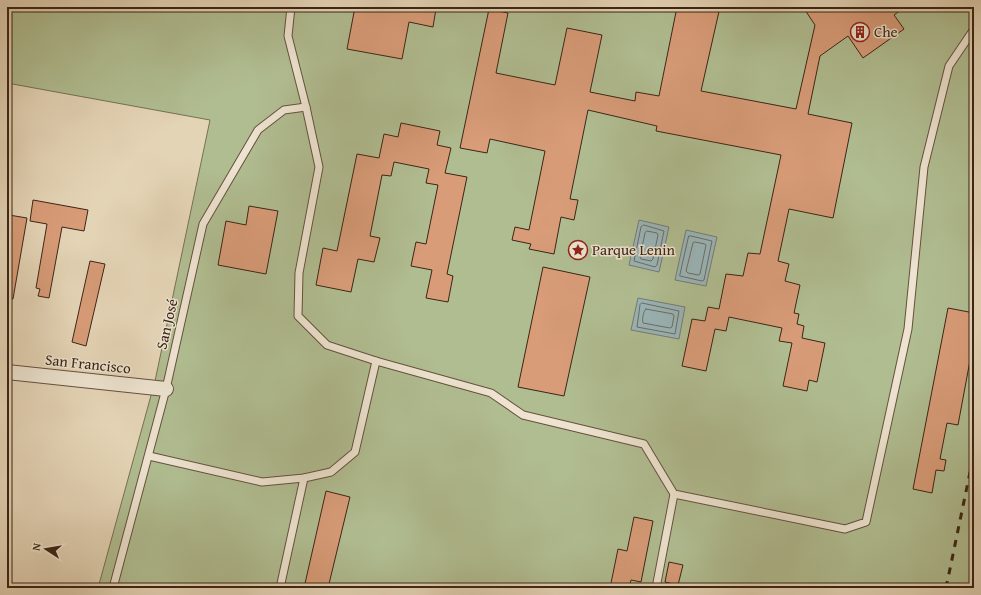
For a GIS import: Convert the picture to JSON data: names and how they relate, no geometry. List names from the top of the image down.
{
  "streets": {
    "street": ["San Francisco"],
    "lane": ["San José"]
  },
  "crossings": [
    ["San José", "San Francisco"]
  ],
  "places": {
    "building": ["Che"],
    "place": ["Parque Lenin"]
  },
  "north": "left"
}
